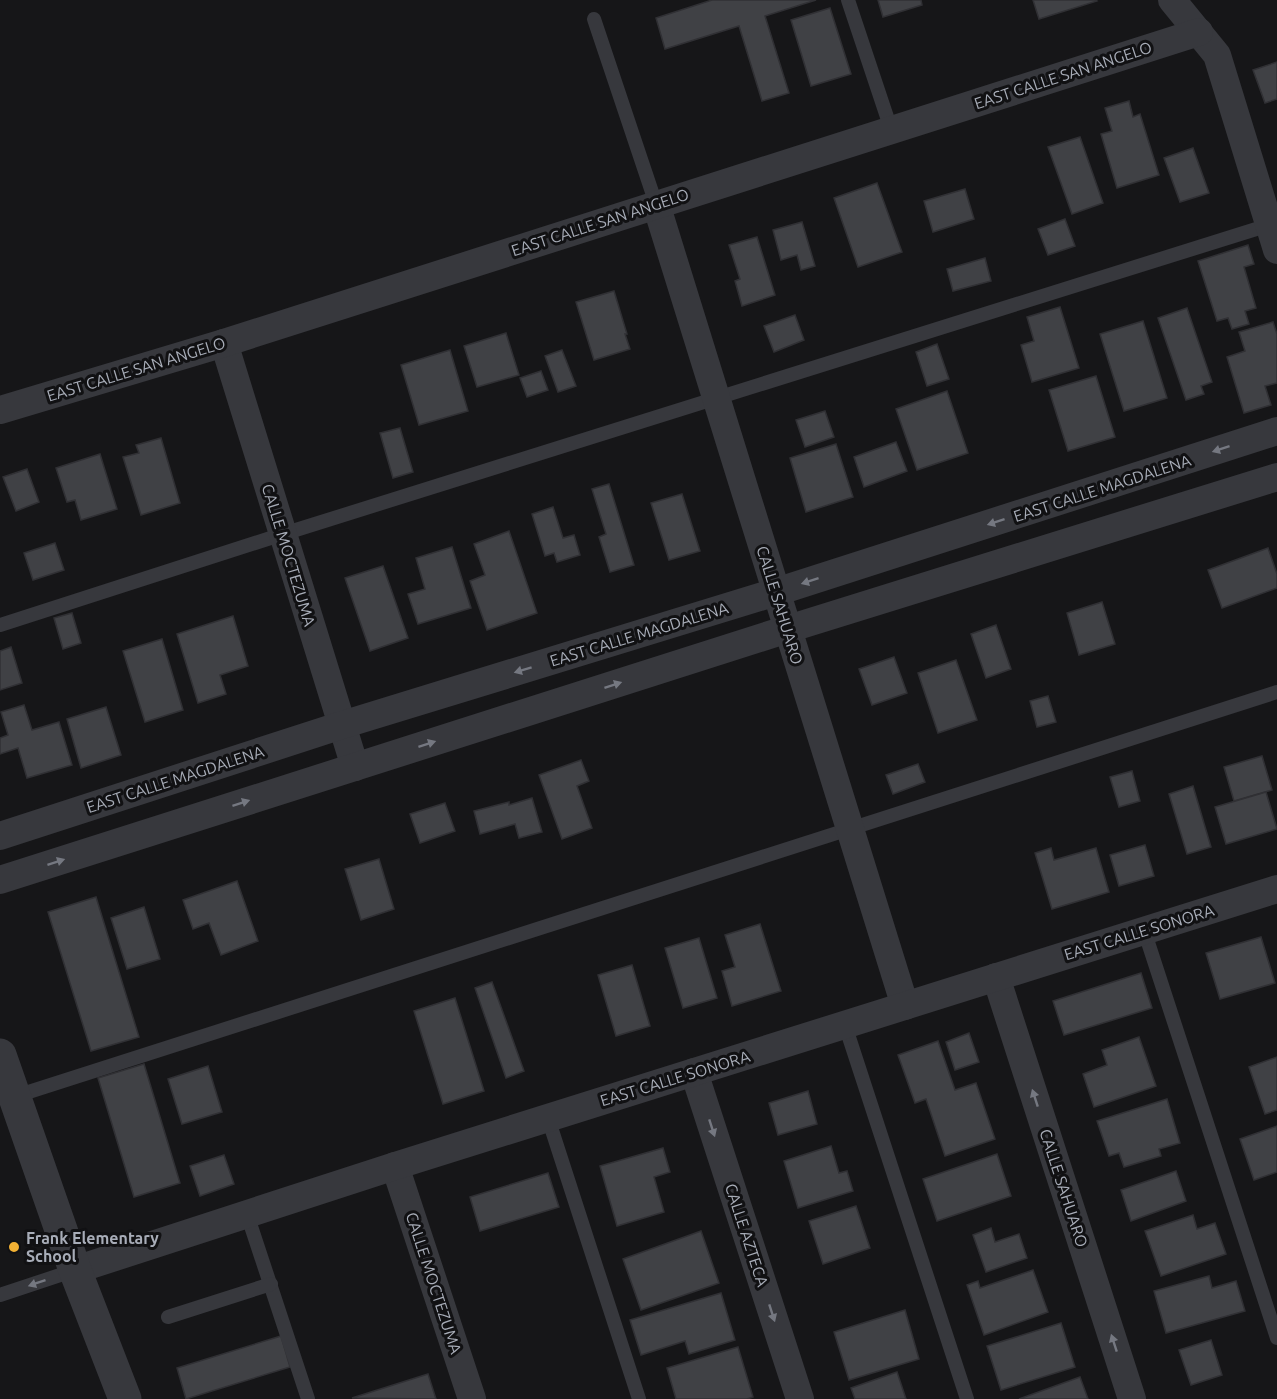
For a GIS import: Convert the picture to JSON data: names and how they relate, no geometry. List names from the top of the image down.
{
  "streets": {
    "street": [
      "EAST CALLE SAN ANGELO",
      "EAST CALLE MAGDALENA",
      "CALLE MOCTEZUMA",
      "CALLE SAHUARO",
      "EAST CALLE SONORA",
      "CALLE AZTECA"
    ]
  },
  "crossings": [
    ["EAST CALLE SAN ANGELO", "CALLE MOCTEZUMA"],
    ["EAST CALLE SAN ANGELO", "CALLE SAHUARO"],
    ["EAST CALLE MAGDALENA", "CALLE MOCTEZUMA"],
    ["EAST CALLE MAGDALENA", "CALLE SAHUARO"],
    ["CALLE MOCTEZUMA", "EAST CALLE SONORA"],
    ["CALLE SAHUARO", "EAST CALLE SONORA"],
    ["EAST CALLE SONORA", "CALLE AZTECA"]
  ],
  "one_way": ["CALLE AZTECA"],
  "places": ["Frank Elementary School"]
}
